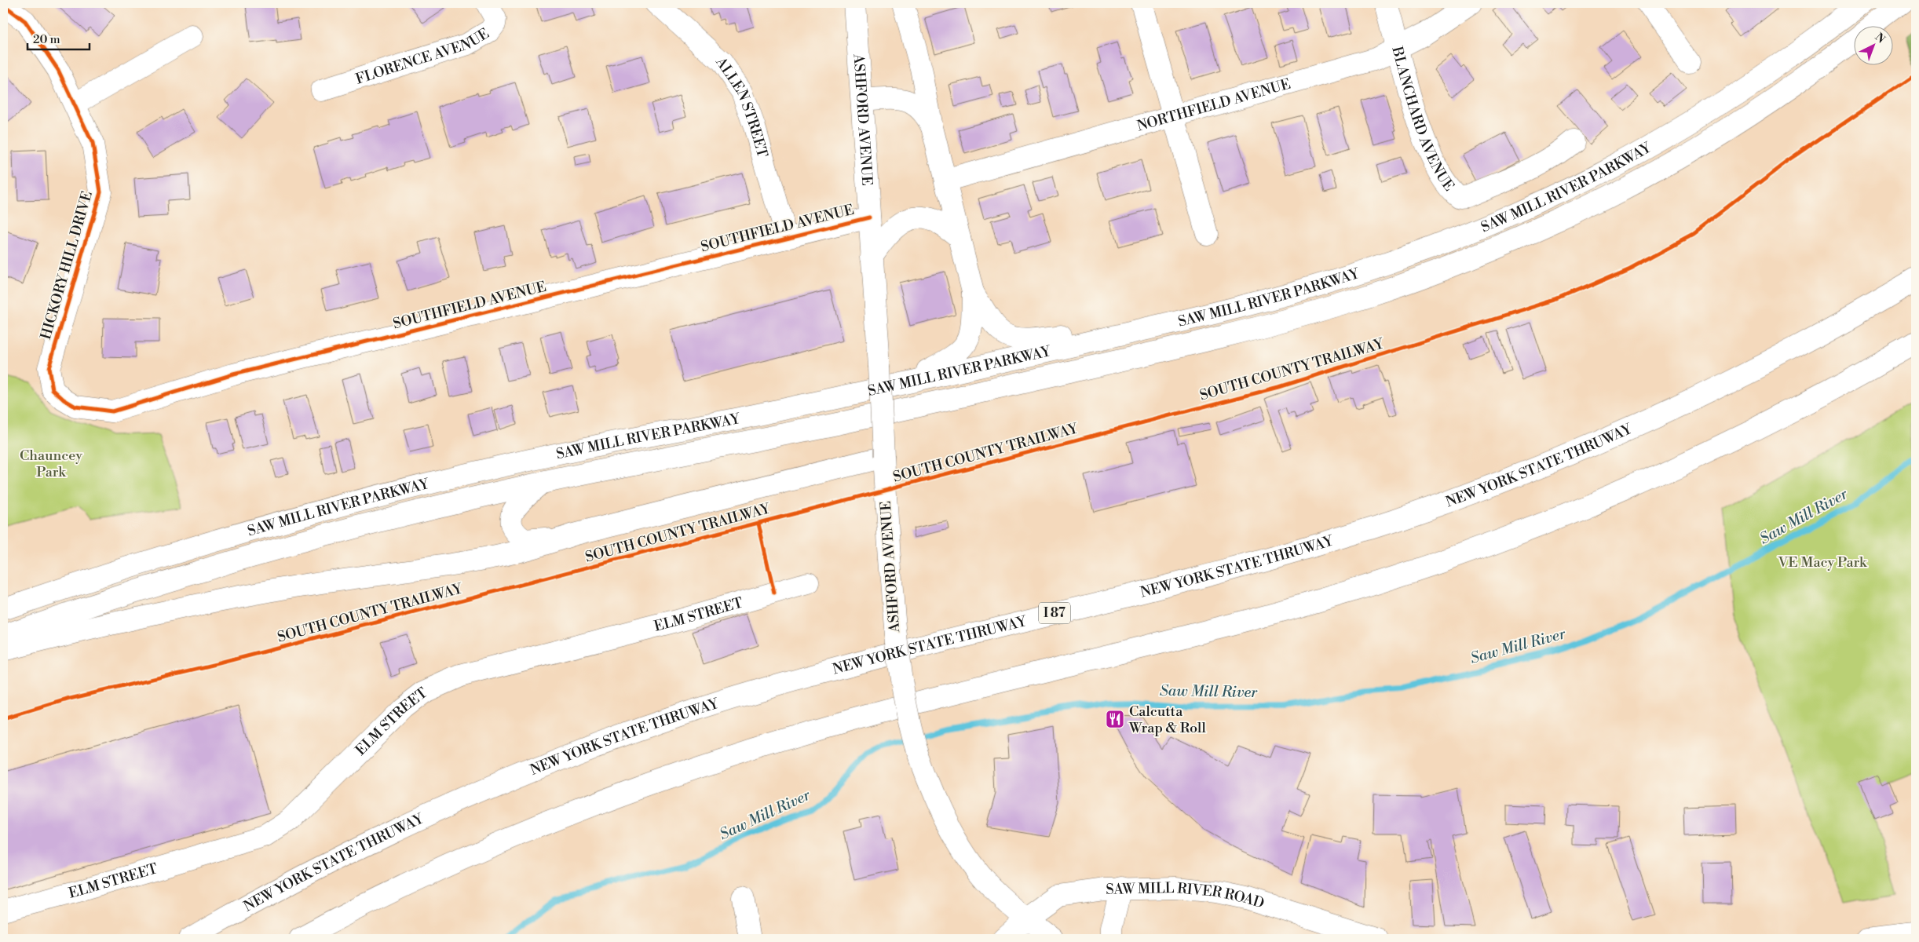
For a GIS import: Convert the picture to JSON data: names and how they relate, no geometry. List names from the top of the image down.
{
  "streets": {
    "main road": [
      "FLORENCE AVENUE",
      "NORTHFIELD AVENUE",
      "ALLEN STREET",
      "BLANCHARD AVENUE",
      "ASHFORD AVENUE",
      "SAW MILL RIVER PARKWAY",
      "SOUTHFIELD AVENUE",
      "HICKORY HILL DRIVE",
      "NEW YORK STATE THRUWAY",
      "I 87",
      "ELM STREET",
      "SAW MILL RIVER ROAD"
    ],
    "cycle path": ["SOUTH COUNTY TRAILWAY"]
  },
  "crossings": [
    ["NORTHFIELD AVENUE", "BLANCHARD AVENUE"],
    ["ALLEN STREET", "SOUTHFIELD AVENUE"],
    ["ASHFORD AVENUE", "SOUTHFIELD AVENUE"],
    ["ASHFORD AVENUE", "SAW MILL RIVER ROAD"],
    ["SOUTHFIELD AVENUE", "HICKORY HILL DRIVE"]
  ],
  "water": ["Saw Mill River"],
  "parks": ["Chauncey Park", "VE Macy Park"],
  "places": {
    "restaurant": ["Calcutta Wrap & Roll"]
  },
  "scale_bar": "20 m",
  "north": "top right"
}
